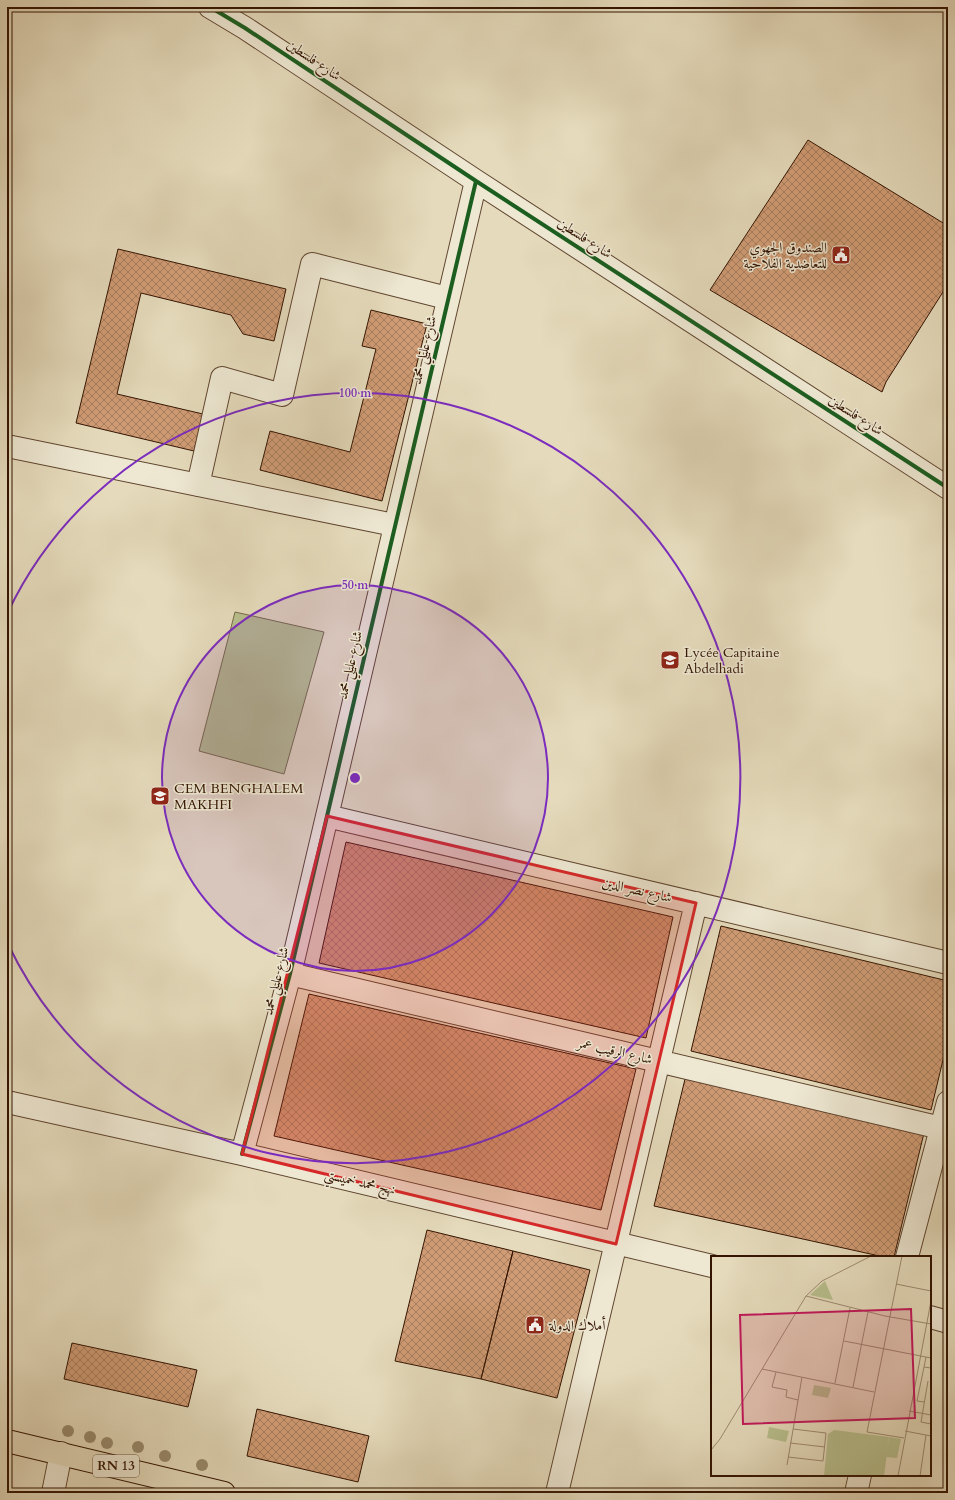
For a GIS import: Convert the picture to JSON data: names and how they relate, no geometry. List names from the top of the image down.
{
  "streets": {
    "main road": ["RN 13"],
    "street": [
      "شارع فلسطين",
      "شارع عليلي محمد",
      "شارع نصر الدين",
      "شارع الرقيب عمر",
      "نهج محمد خميستي"
    ]
  },
  "crossings": [
    ["شارع فلسطين", "شارع عليلي محمد"],
    ["شارع عليلي محمد", "شارع نصر الدين"],
    ["شارع عليلي محمد", "شارع الرقيب عمر"],
    ["شارع عليلي محمد", "نهج محمد خميستي"]
  ],
  "places": {
    "public building": ["الصندوق الجهوي للتعاضدية الفلاحية", "أملاك الدولة"],
    "school or university": ["Lycée Capitaine Abdelhadi", "CEM BENGHALEM MAKHFI"]
  },
  "rings": ["100 m", "50 m"]
}
